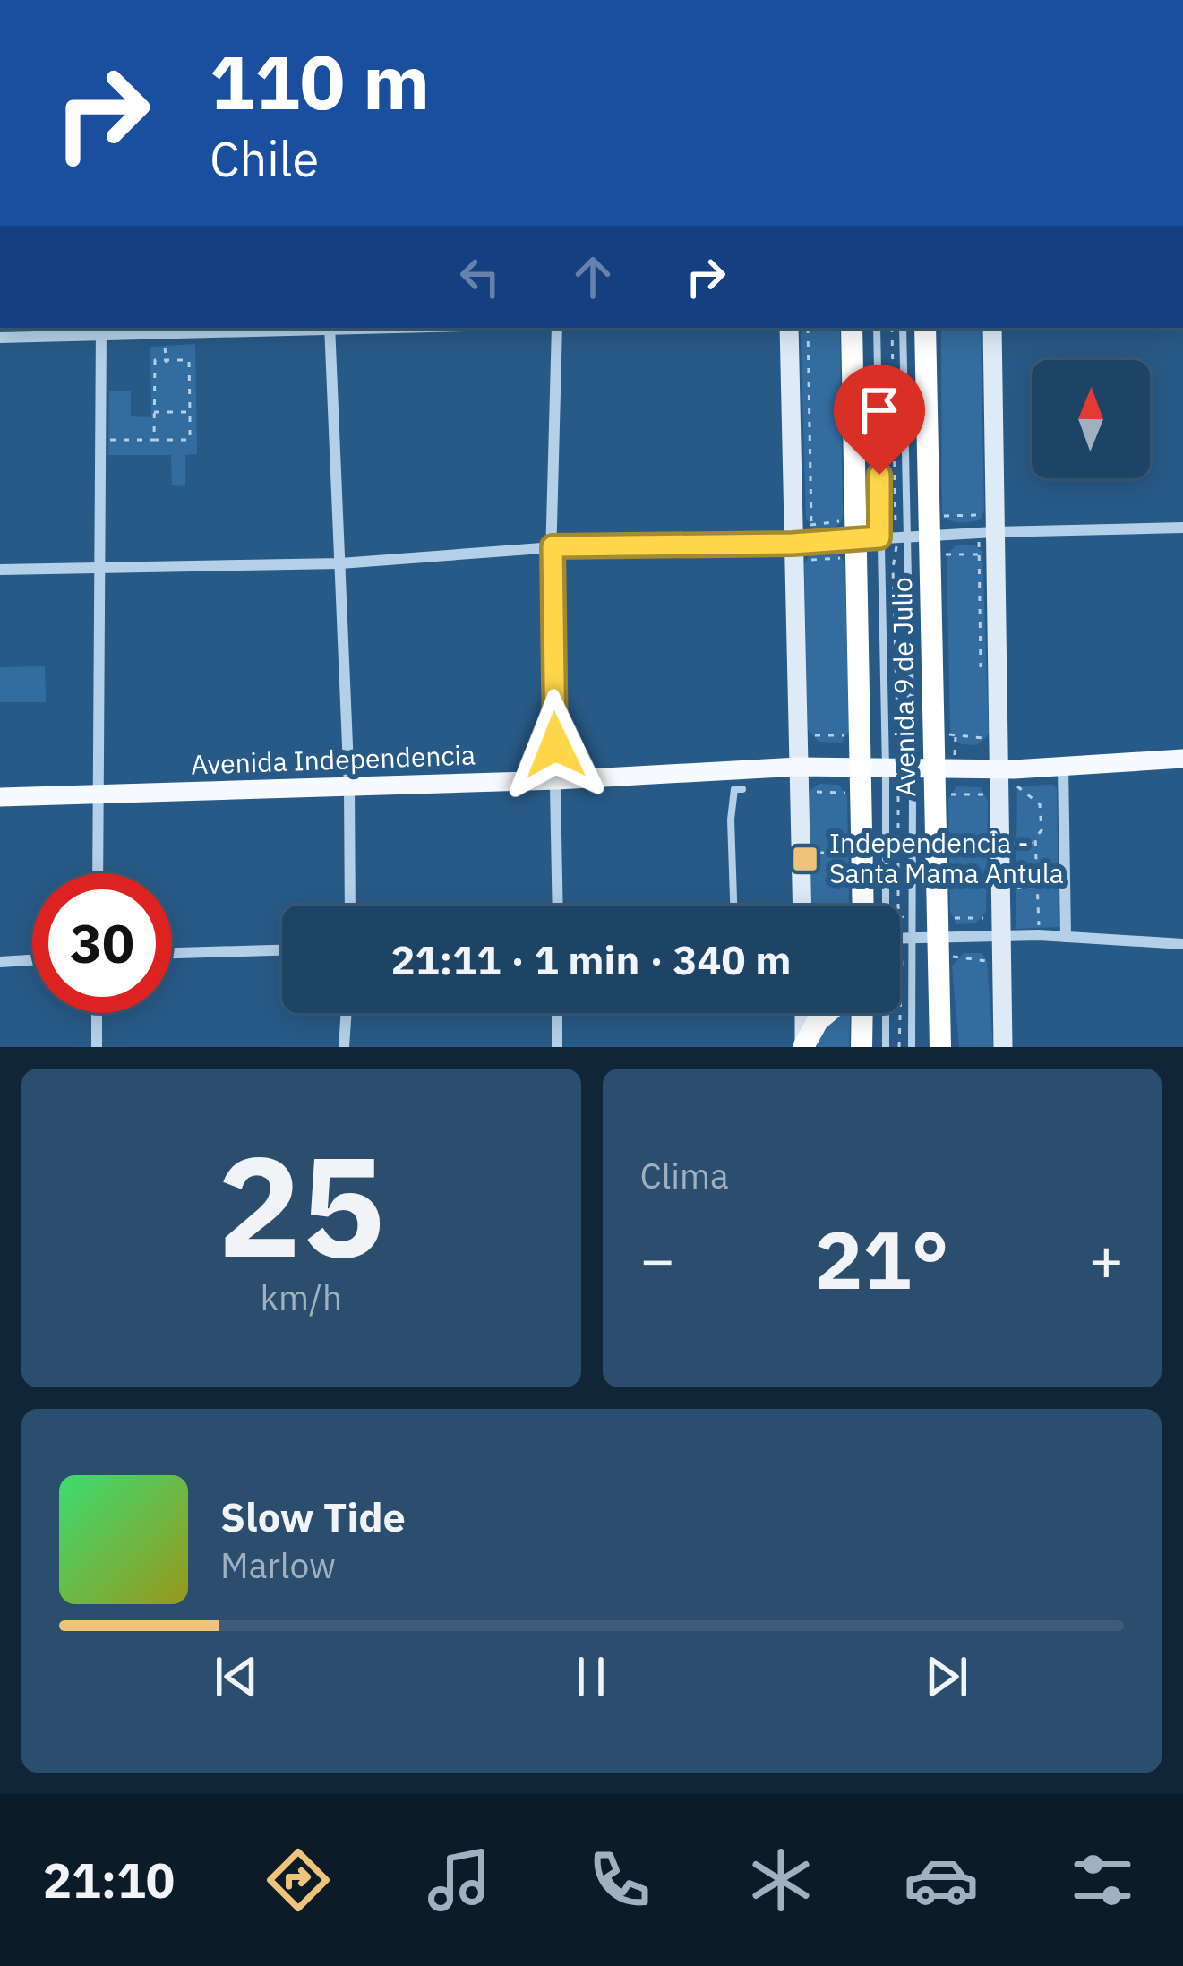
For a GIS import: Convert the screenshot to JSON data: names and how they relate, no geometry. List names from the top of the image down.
{
  "streets": {
    "highway": ["Avenida 9 de Julio"],
    "main road": ["Avenida Independencia"]
  },
  "crossings": [
    ["Avenida 9 de Julio", "Avenida Independencia"]
  ],
  "places": {
    "transit": ["Independencia - Santa Mama Antula"]
  },
  "north": "top",
  "page": {
    "turn": ["110 m", "Chile"],
    "limit": "30",
    "trip": "21:11 · 1 min · 340 m",
    "tile": [
      ["25", "km/h"],
      "Clima"
    ],
    "heat": ["−", "21°", "+"],
    "song": ["Slow Tide", "Marlow"],
    "tabs": "21:10"
  }
}
